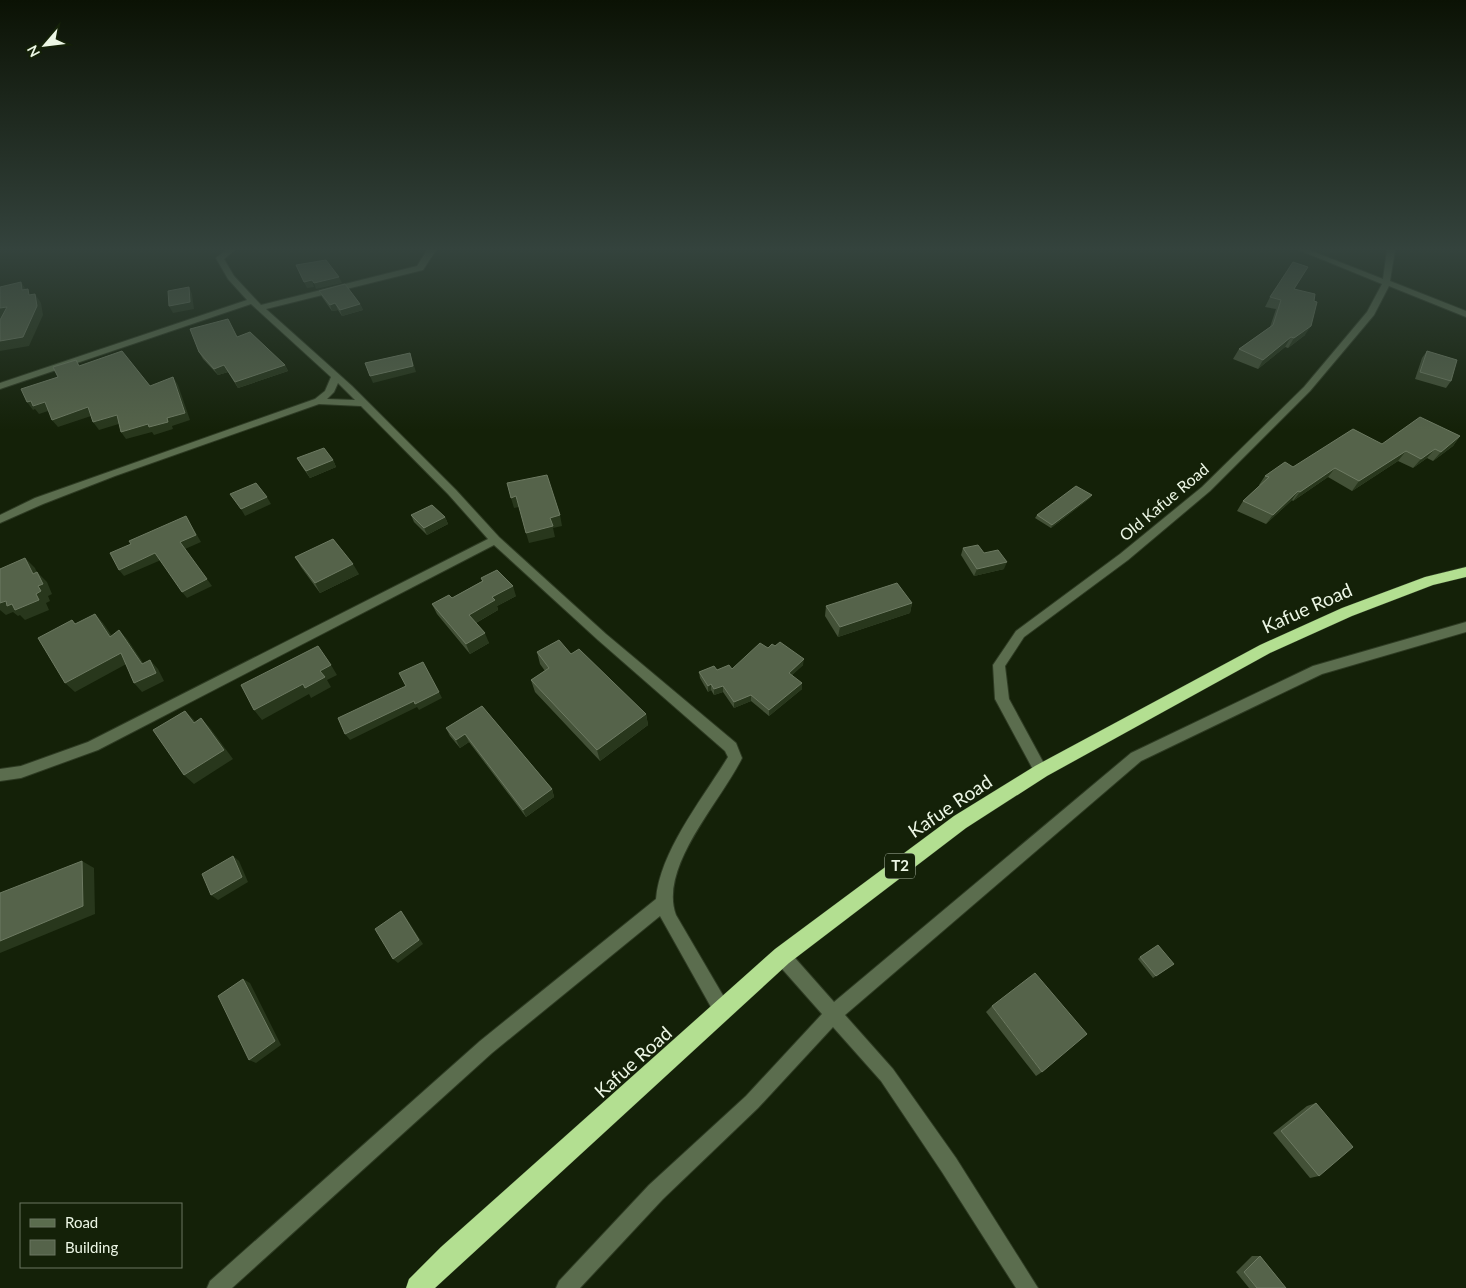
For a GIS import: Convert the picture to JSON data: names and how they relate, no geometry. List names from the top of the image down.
{
  "streets": {
    "highway": ["Kafue Road", "T2"],
    "street": ["Old Kafue Road"]
  },
  "crossings": [
    ["Old Kafue Road", "Kafue Road"]
  ],
  "legend": ["Road", "Building"],
  "north": "bottom left"
}
